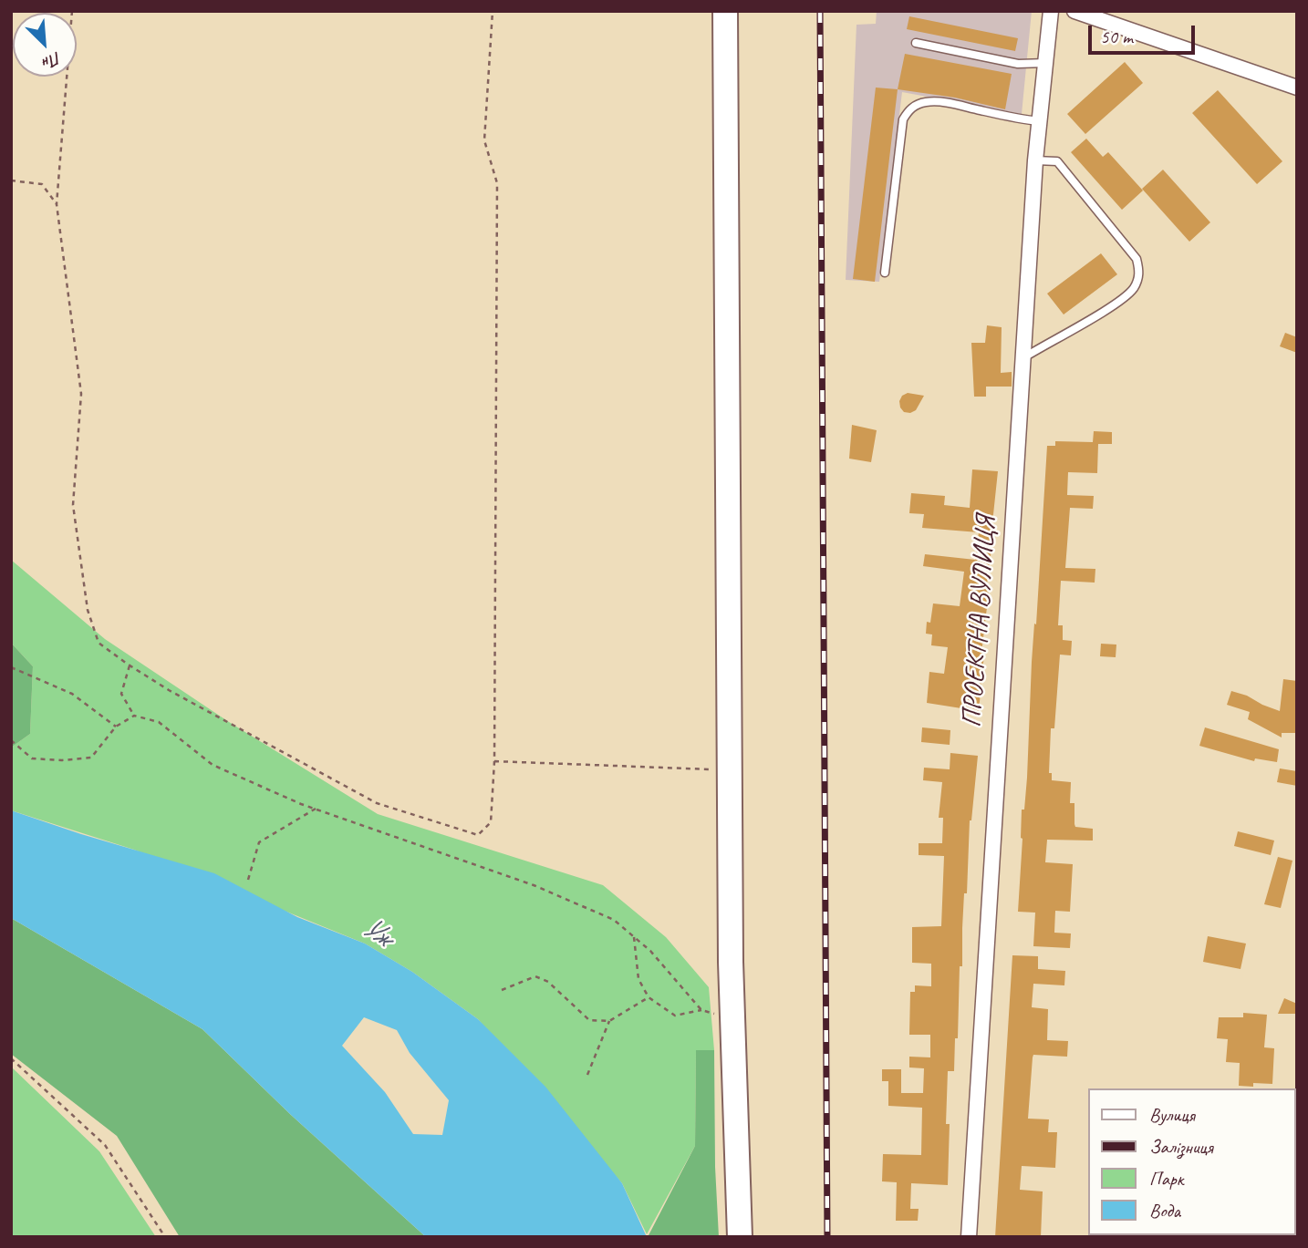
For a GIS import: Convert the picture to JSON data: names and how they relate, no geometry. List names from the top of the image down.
{
  "streets": {
    "street": ["ПРОЕКТНА ВУЛИЦЯ"]
  },
  "water": ["Уж"],
  "legend": [
    "Вулиця",
    "Залізниця",
    "Парк",
    "Вода"
  ],
  "scale_bar": "50 m",
  "north": "bottom right"
}
